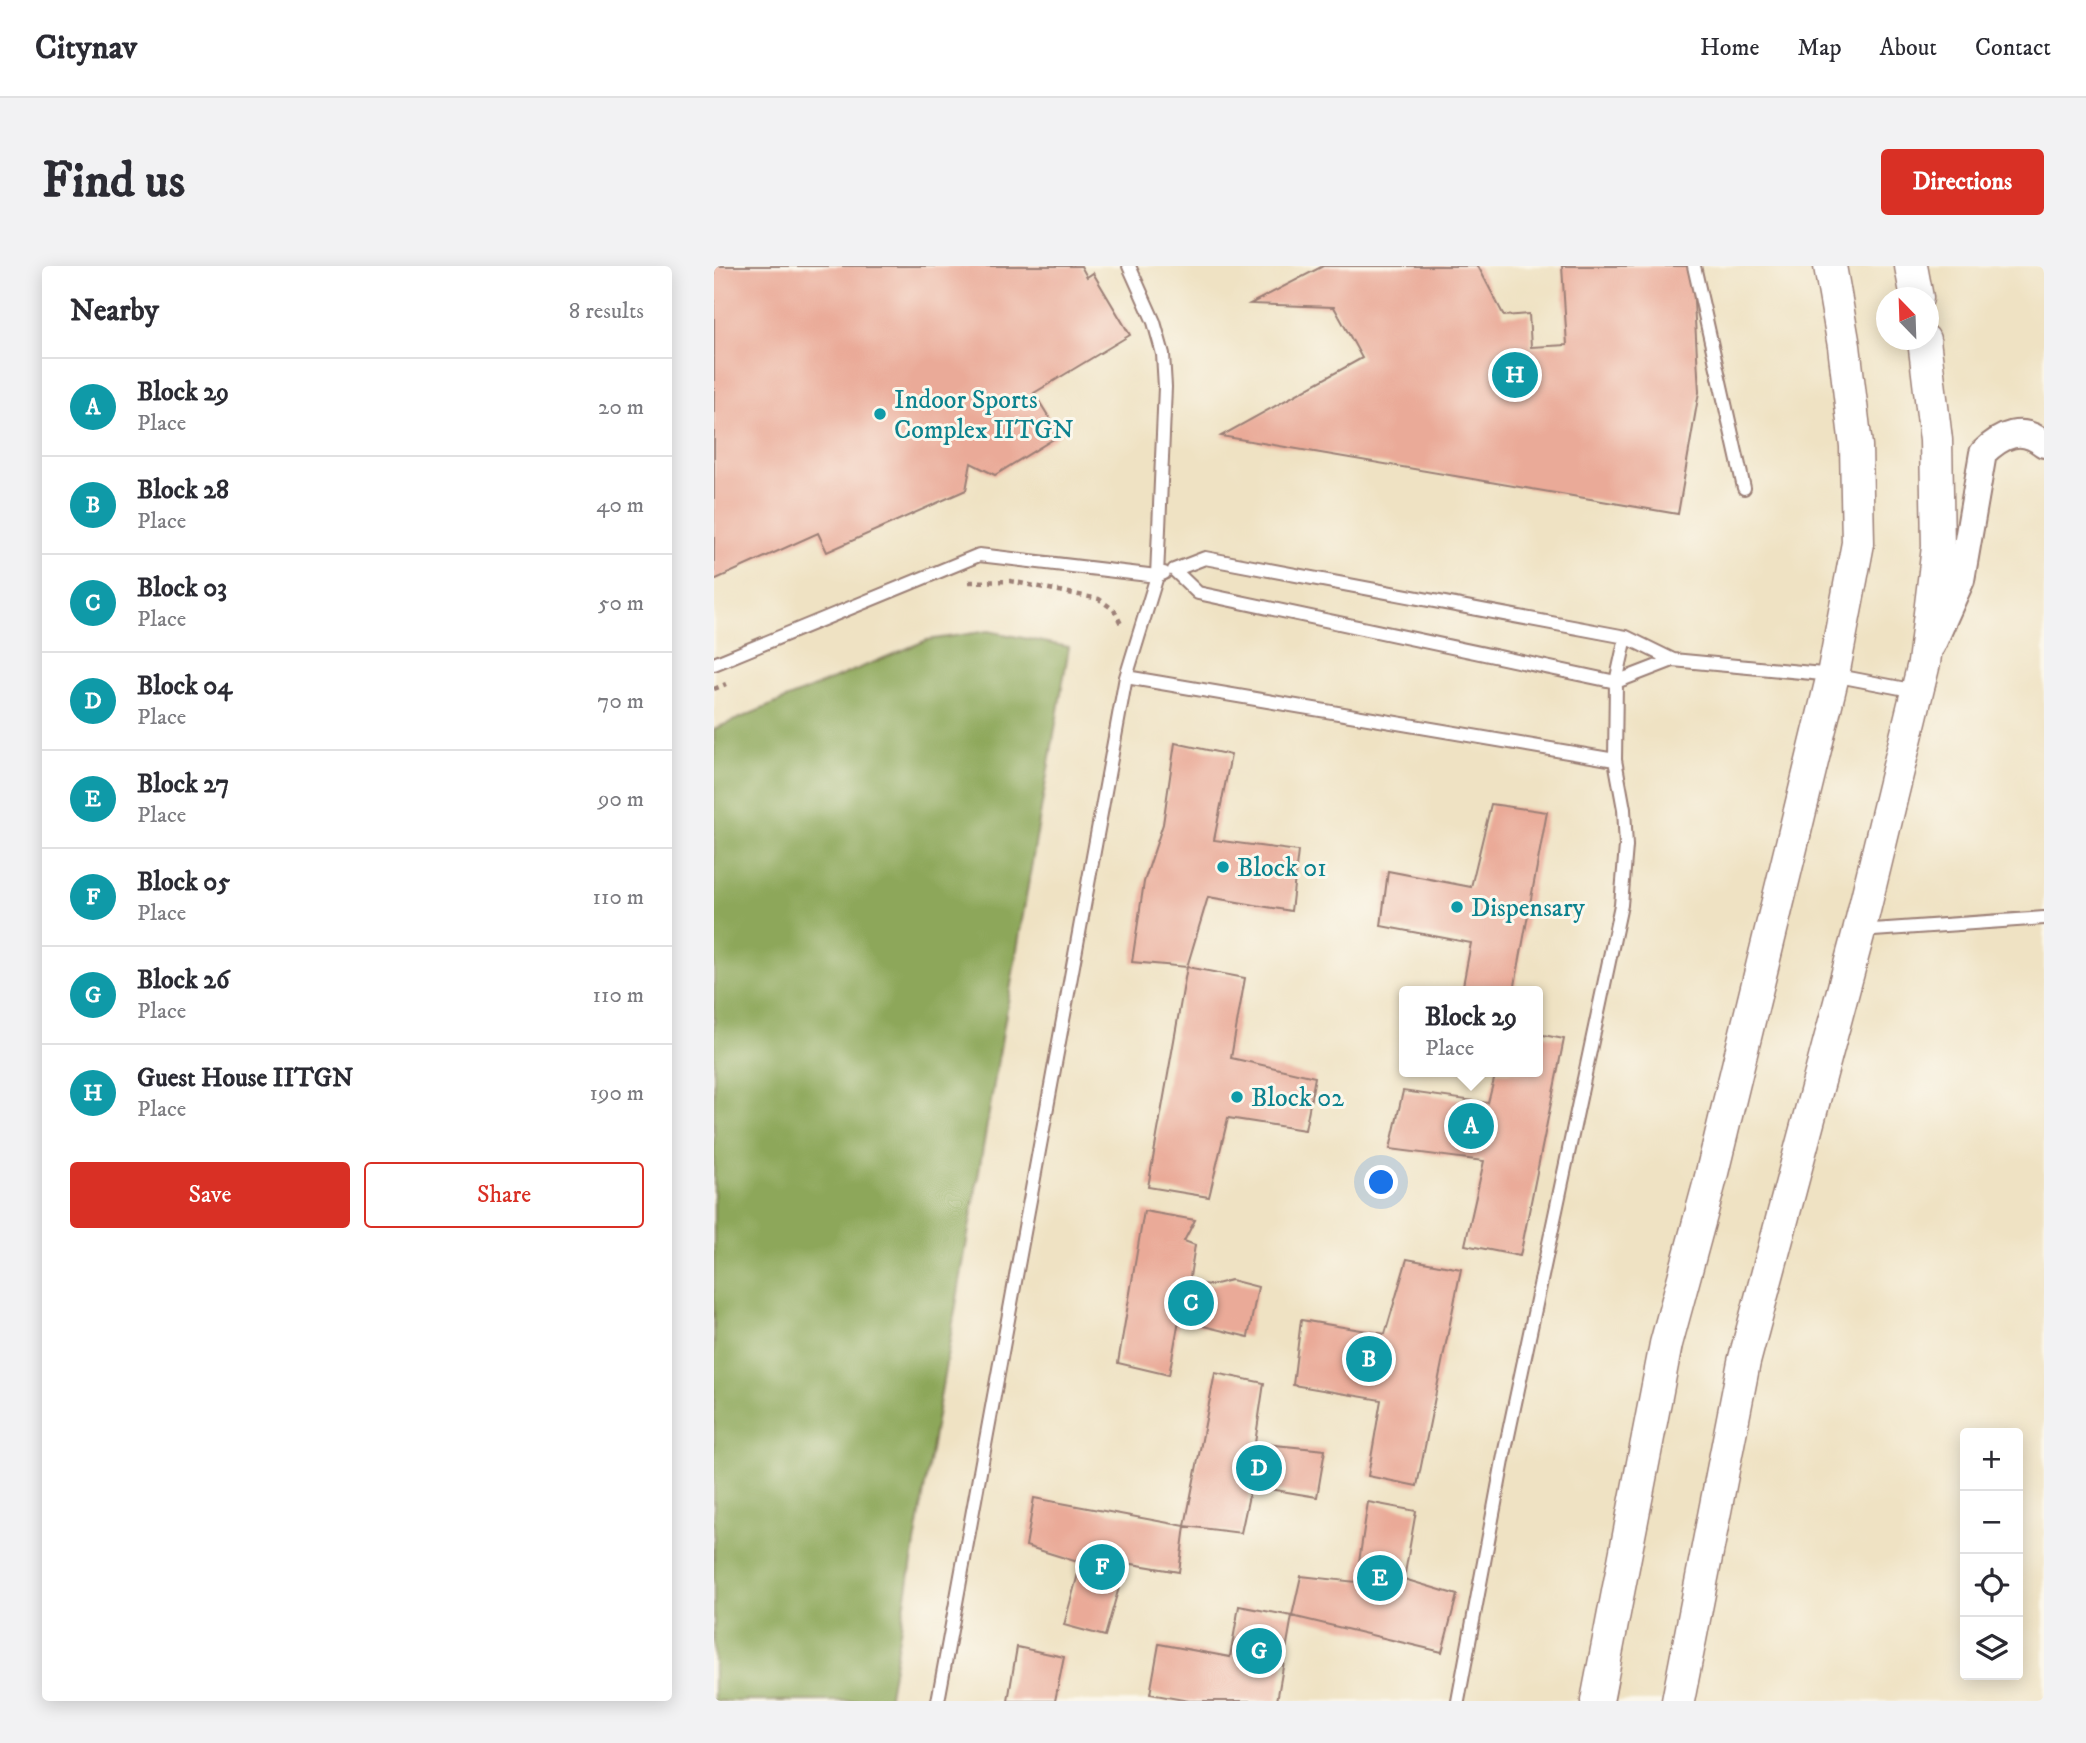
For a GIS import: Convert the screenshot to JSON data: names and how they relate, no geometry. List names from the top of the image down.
{
  "places": [
    "Indoor Sports Complex IITGN",
    "Block 01",
    "Dispensary",
    "Block 02"
  ],
  "north": "top left",
  "page": {
    "header": "Citynav",
    "nav": [
      "Home",
      "Map",
      "About",
      "Contact"
    ],
    "buttons": [
      "Directions",
      ["Save", "Share"]
    ],
    "title": "Find us",
    "heading": ["Nearby", "8 results"],
    "pins": [
      "H",
      "A",
      "C",
      "B",
      "D",
      "F",
      "E",
      "G"
    ],
    "list": [
      {
        "mark": "A",
        "name": "Block 29",
        "note": "Place",
        "value": "20 m"
      },
      {
        "mark": "B",
        "name": "Block 28",
        "note": "Place",
        "value": "40 m"
      },
      {
        "mark": "C",
        "name": "Block 03",
        "note": "Place",
        "value": "50 m"
      },
      {
        "mark": "D",
        "name": "Block 04",
        "note": "Place",
        "value": "70 m"
      },
      {
        "mark": "E",
        "name": "Block 27",
        "note": "Place",
        "value": "90 m"
      },
      {
        "mark": "F",
        "name": "Block 05",
        "note": "Place",
        "value": "110 m"
      },
      {
        "mark": "G",
        "name": "Block 26",
        "note": "Place",
        "value": "110 m"
      },
      {
        "mark": "H",
        "name": "Guest House IITGN",
        "note": "Place",
        "value": "190 m"
      }
    ],
    "popup": ["Block 29", "Place"],
    "map_buttons": ["+", "−"]
  }
}
